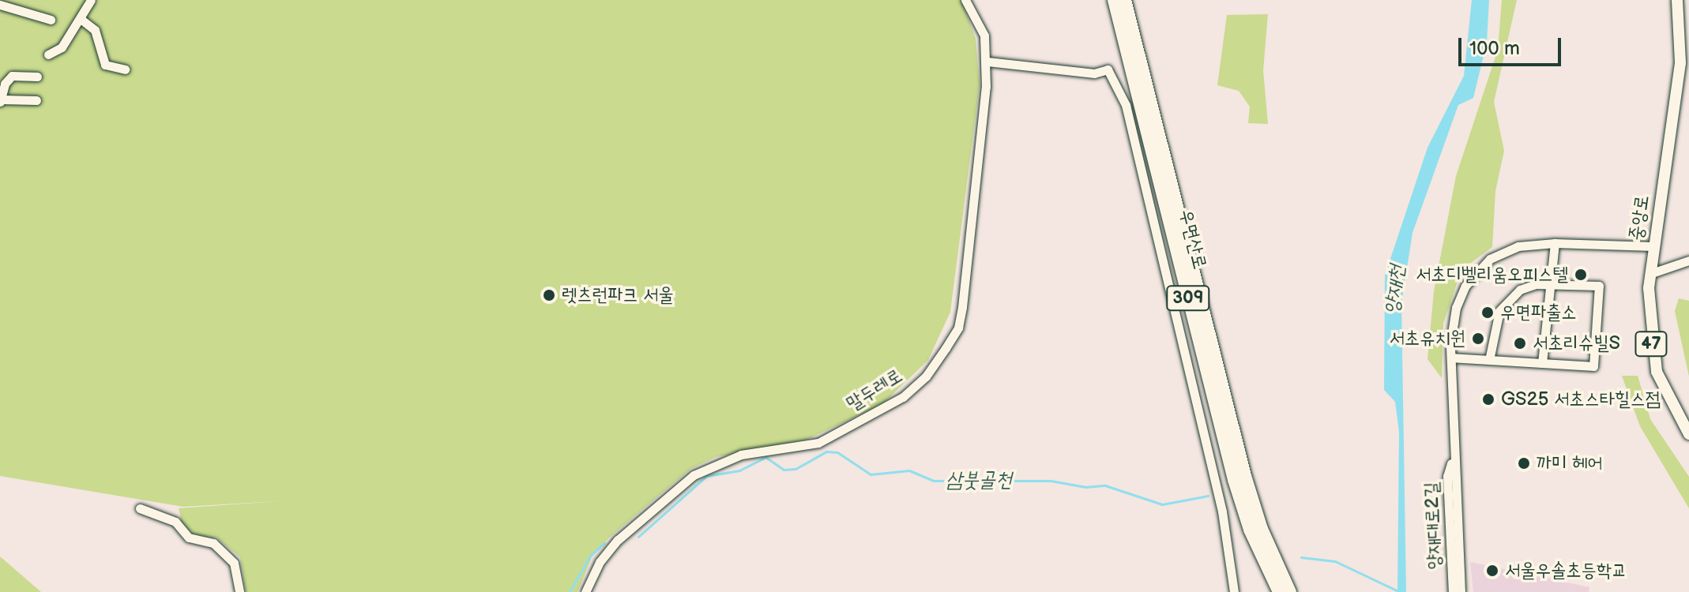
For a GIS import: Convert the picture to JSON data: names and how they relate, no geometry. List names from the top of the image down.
{
  "streets": {
    "highway": ["우면산로", "309"],
    "main road": ["중앙로", "47"],
    "street": ["말두레로", "양재대로2길"]
  },
  "crossings": [
    ["중앙로", "양재대로2길"]
  ],
  "water": ["양재천", "삼붓골천"],
  "places": [
    "서초디벨리움오피스텔",
    "렛츠런파크 서울",
    "우면파출소",
    "서초유치원",
    "서초리슈빌S",
    "GS25 서초스타힐스점",
    "까미 헤어",
    "서울우솔초등학교"
  ],
  "scale_bar": "100 m"
}
